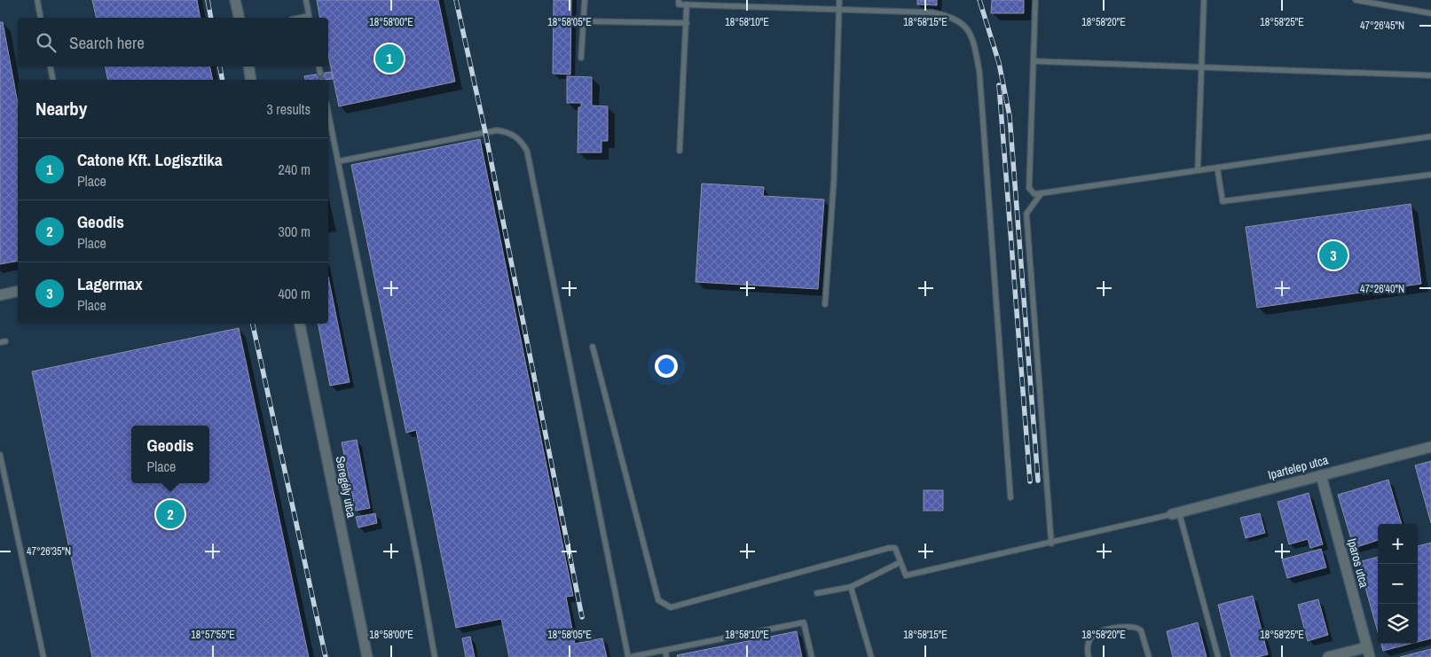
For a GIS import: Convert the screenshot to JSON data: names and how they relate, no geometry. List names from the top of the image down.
{
  "streets": {
    "street": ["Ipartelep utca", "Seregély utca", "Iparos utca"]
  },
  "crossings": [
    ["Ipartelep utca", "Iparos utca"]
  ],
  "page": {
    "search": "Search here",
    "pins": ["1", "3", "2"],
    "heading": ["Nearby", "3 results"],
    "list": [
      {
        "mark": "1",
        "name": "Catone Kft. Logisztika",
        "note": "Place",
        "value": "240 m"
      },
      {
        "mark": "2",
        "name": "Geodis",
        "note": "Place",
        "value": "300 m"
      },
      {
        "mark": "3",
        "name": "Lagermax",
        "note": "Place",
        "value": "400 m"
      }
    ],
    "popup": ["Geodis", "Place"],
    "map_buttons": ["+", "−"]
  },
  "coordinates": [
    "18°58'00\"E",
    "18°58'05\"E",
    "18°58'10\"E",
    "18°58'15\"E",
    "18°58'20\"E",
    "18°58'25\"E",
    "47°26'45\"N",
    "47°26'40\"N",
    "47°26'35\"N",
    "18°57'55\"E"
  ]
}
